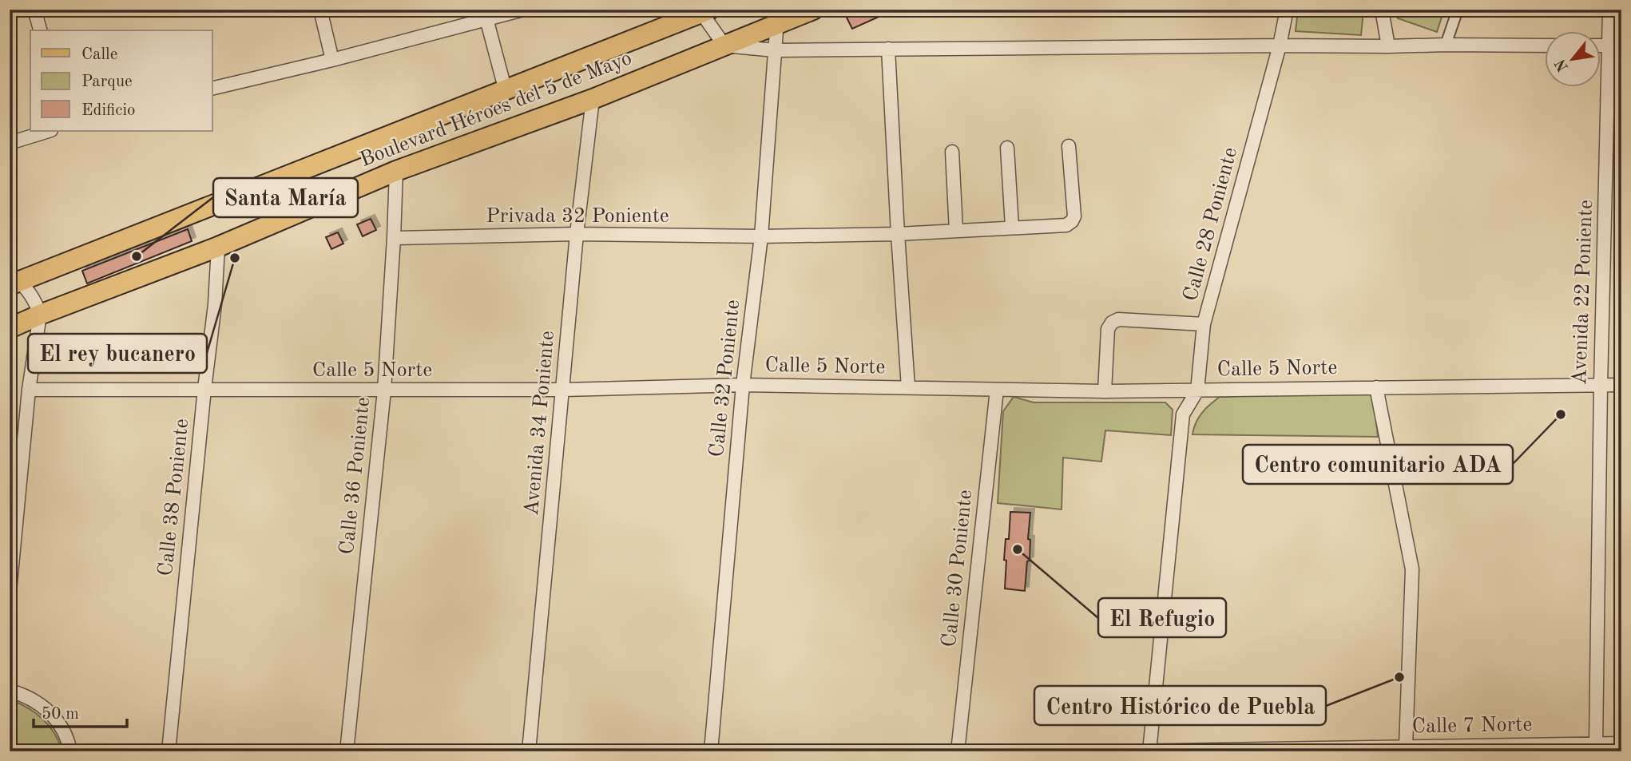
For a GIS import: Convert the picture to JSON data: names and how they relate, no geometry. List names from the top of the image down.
{
  "streets": {
    "main road": ["Boulevard Héroes del 5 de Mayo"],
    "street": [
      "Privada 32 Poniente",
      "Calle 28 Poniente",
      "Avenida 22 Poniente",
      "Calle 5 Norte",
      "Calle 32 Poniente",
      "Avenida 34 Poniente",
      "Calle 36 Poniente",
      "Calle 38 Poniente",
      "Calle 30 Poniente",
      "Calle 7 Norte"
    ]
  },
  "crossings": [
    ["Boulevard Héroes del 5 de Mayo", "Calle 32 Poniente"],
    ["Boulevard Héroes del 5 de Mayo", "Avenida 34 Poniente"],
    ["Boulevard Héroes del 5 de Mayo", "Calle 36 Poniente"],
    ["Boulevard Héroes del 5 de Mayo", "Calle 38 Poniente"],
    ["Privada 32 Poniente", "Calle 32 Poniente"],
    ["Privada 32 Poniente", "Avenida 34 Poniente"],
    ["Privada 32 Poniente", "Calle 36 Poniente"],
    ["Calle 28 Poniente", "Calle 5 Norte"],
    ["Avenida 22 Poniente", "Calle 5 Norte"],
    ["Avenida 22 Poniente", "Calle 7 Norte"],
    ["Calle 5 Norte", "Calle 32 Poniente"],
    ["Calle 5 Norte", "Avenida 34 Poniente"],
    ["Calle 5 Norte", "Calle 36 Poniente"],
    ["Calle 5 Norte", "Calle 38 Poniente"],
    ["Calle 5 Norte", "Calle 30 Poniente"]
  ],
  "places": [
    "Santa María",
    "El rey bucanero",
    "Centro comunitario ADA",
    "El Refugio",
    "Centro Histórico de Puebla"
  ],
  "legend": ["Calle", "Parque", "Edificio"],
  "scale_bar": "50 m",
  "north": "bottom left"
}
